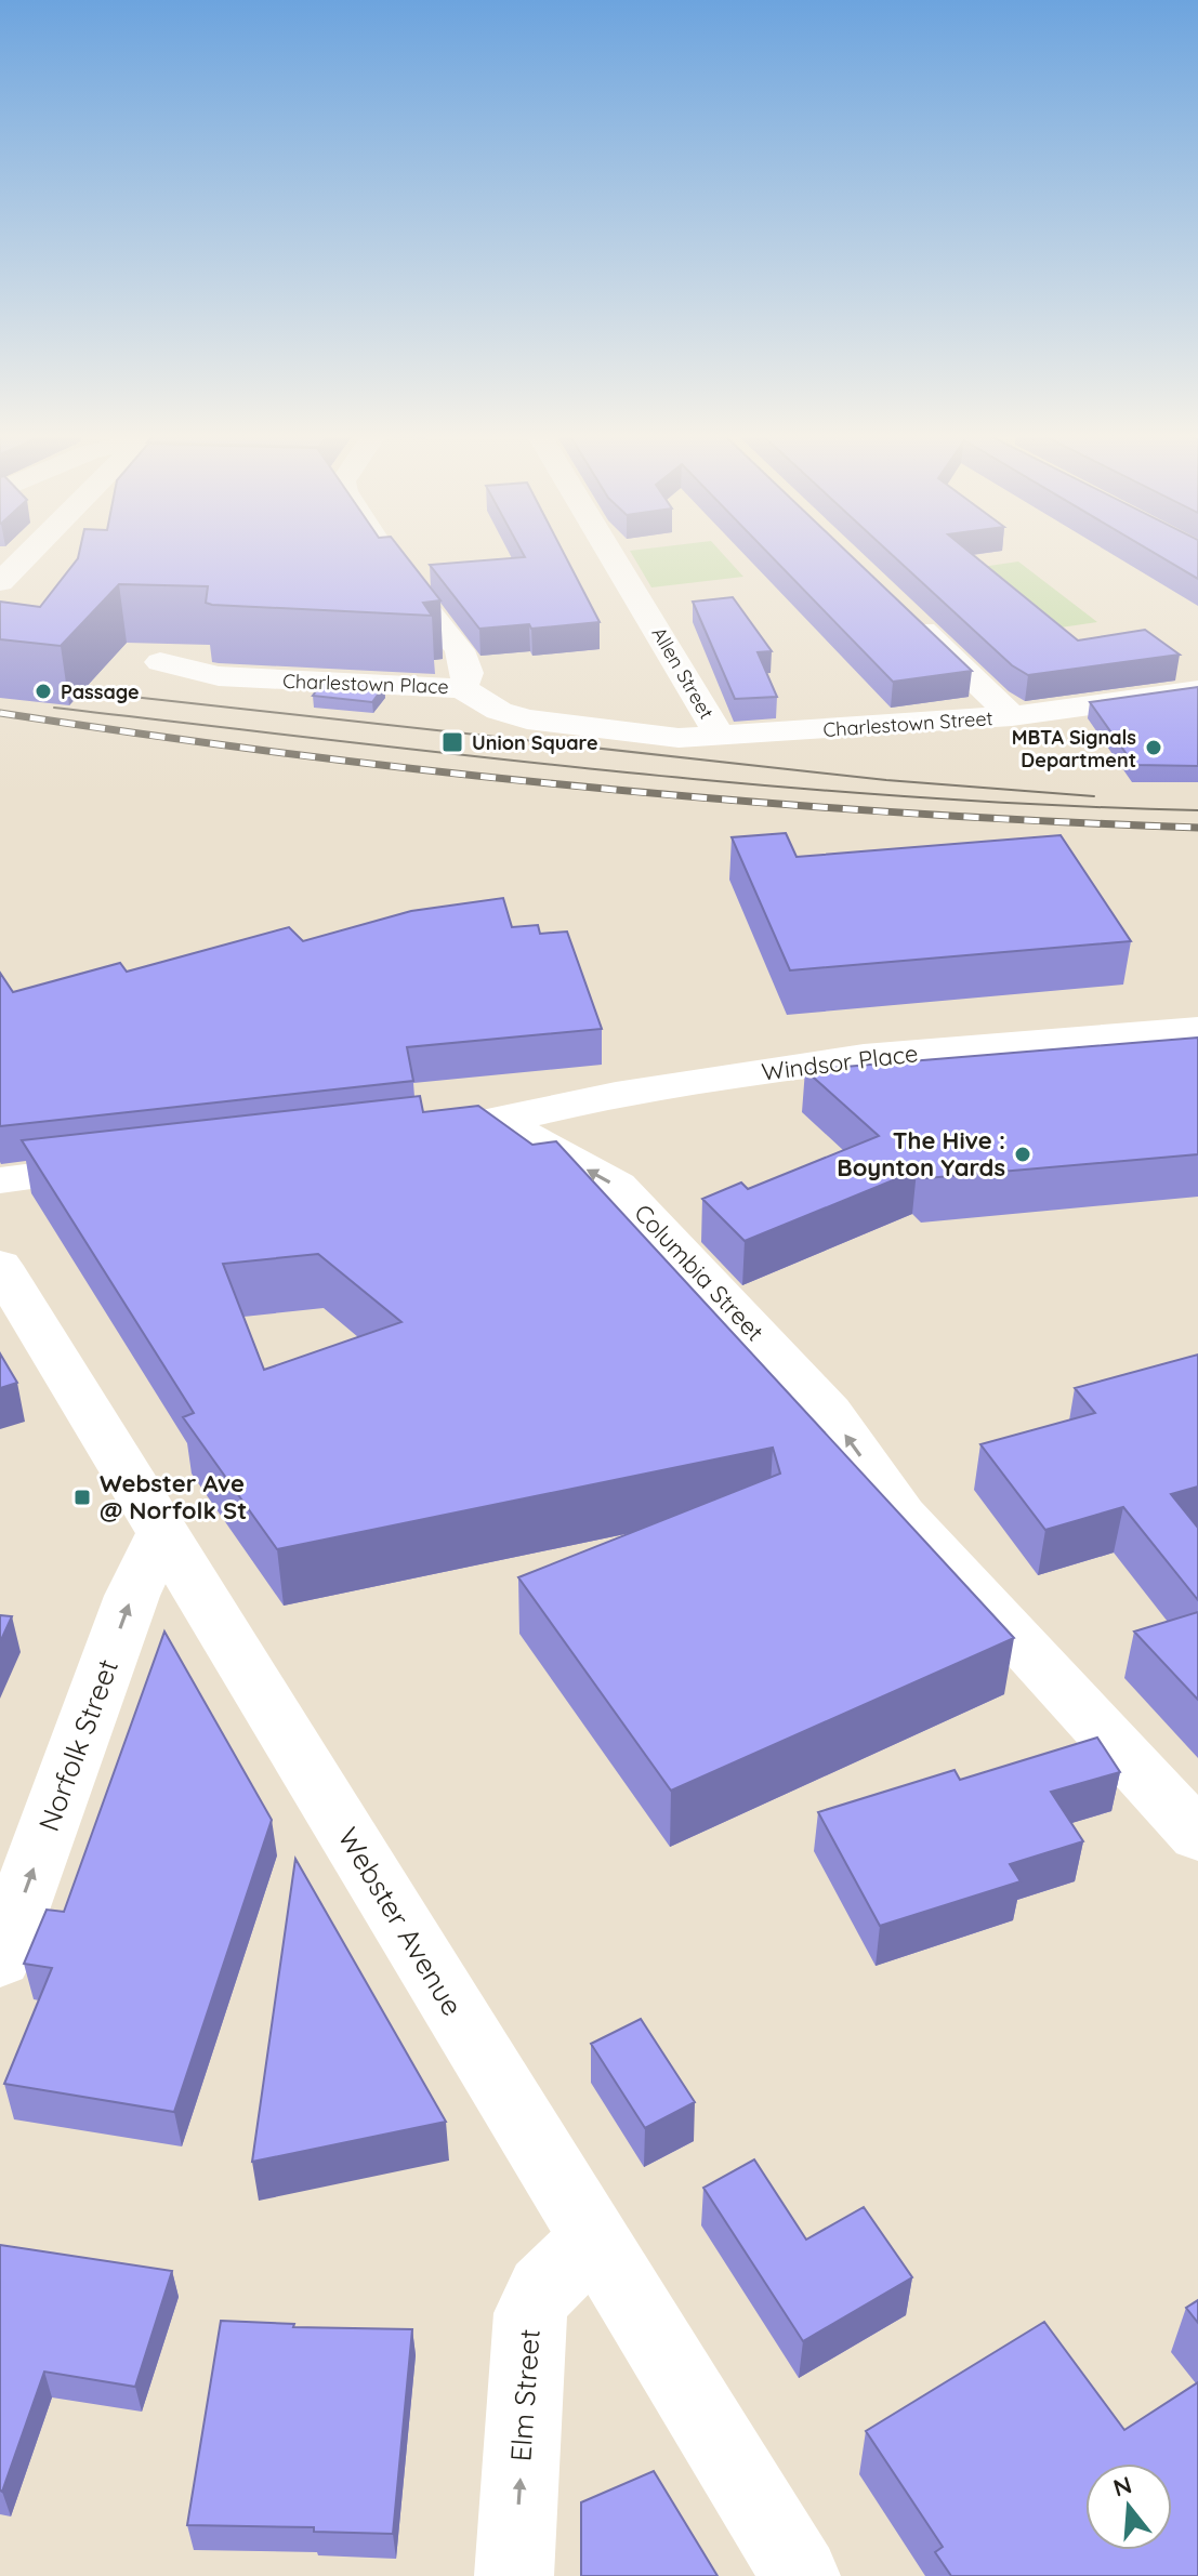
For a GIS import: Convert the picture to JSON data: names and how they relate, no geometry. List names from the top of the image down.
{
  "streets": {
    "street": [
      "Allen Street",
      "Charlestown Place",
      "Charlestown Street",
      "Windsor Place",
      "Columbia Street",
      "Norfolk Street",
      "Webster Avenue",
      "Elm Street"
    ]
  },
  "crossings": [
    ["Allen Street", "Charlestown Place"],
    ["Allen Street", "Charlestown Street"],
    ["Charlestown Place", "Charlestown Street"],
    ["Windsor Place", "Columbia Street"],
    ["Norfolk Street", "Webster Avenue"],
    ["Webster Avenue", "Elm Street"]
  ],
  "one_way": ["Columbia Street", "Norfolk Street", "Elm Street"],
  "places": {
    "other": ["Passage", "MBTA Signals Department", "The Hive : Boynton Yards"],
    "transit": ["Union Square", "Webster Ave @ Norfolk St"]
  },
  "north": "top"
}
